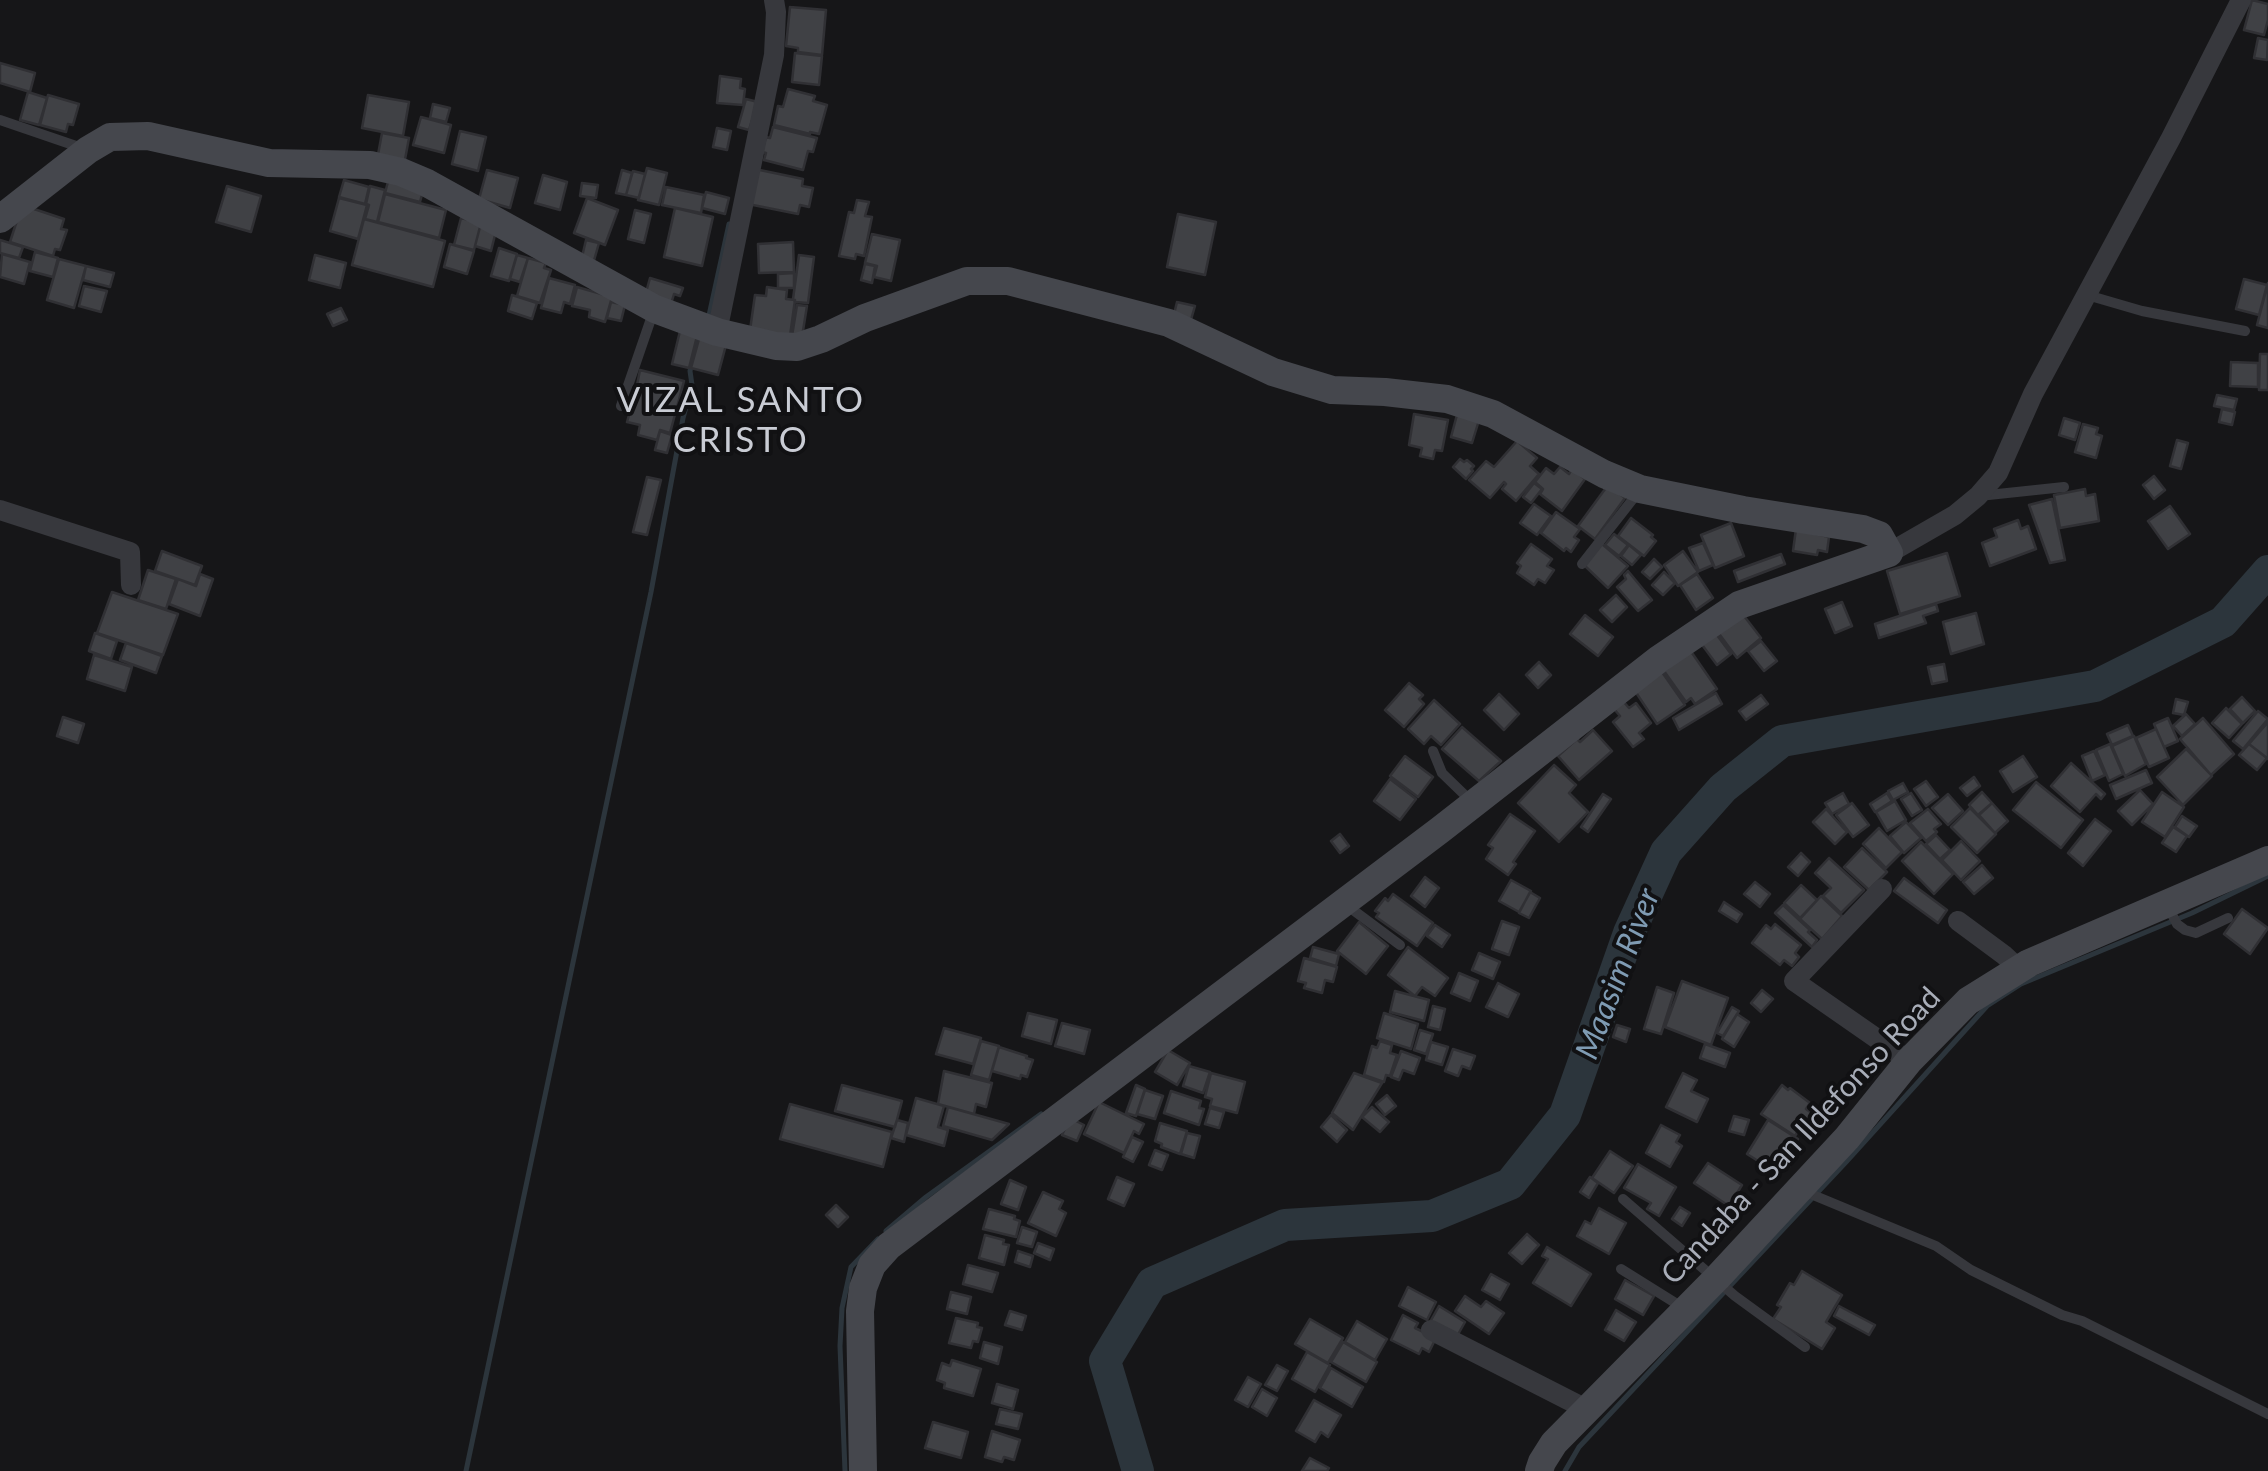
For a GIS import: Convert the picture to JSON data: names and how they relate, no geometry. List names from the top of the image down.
{
  "streets": {
    "street": ["Candaba - San Ildefonso Road"]
  },
  "districts": ["VIZAL SANTO CRISTO"],
  "water": ["Maasim River"]
}
